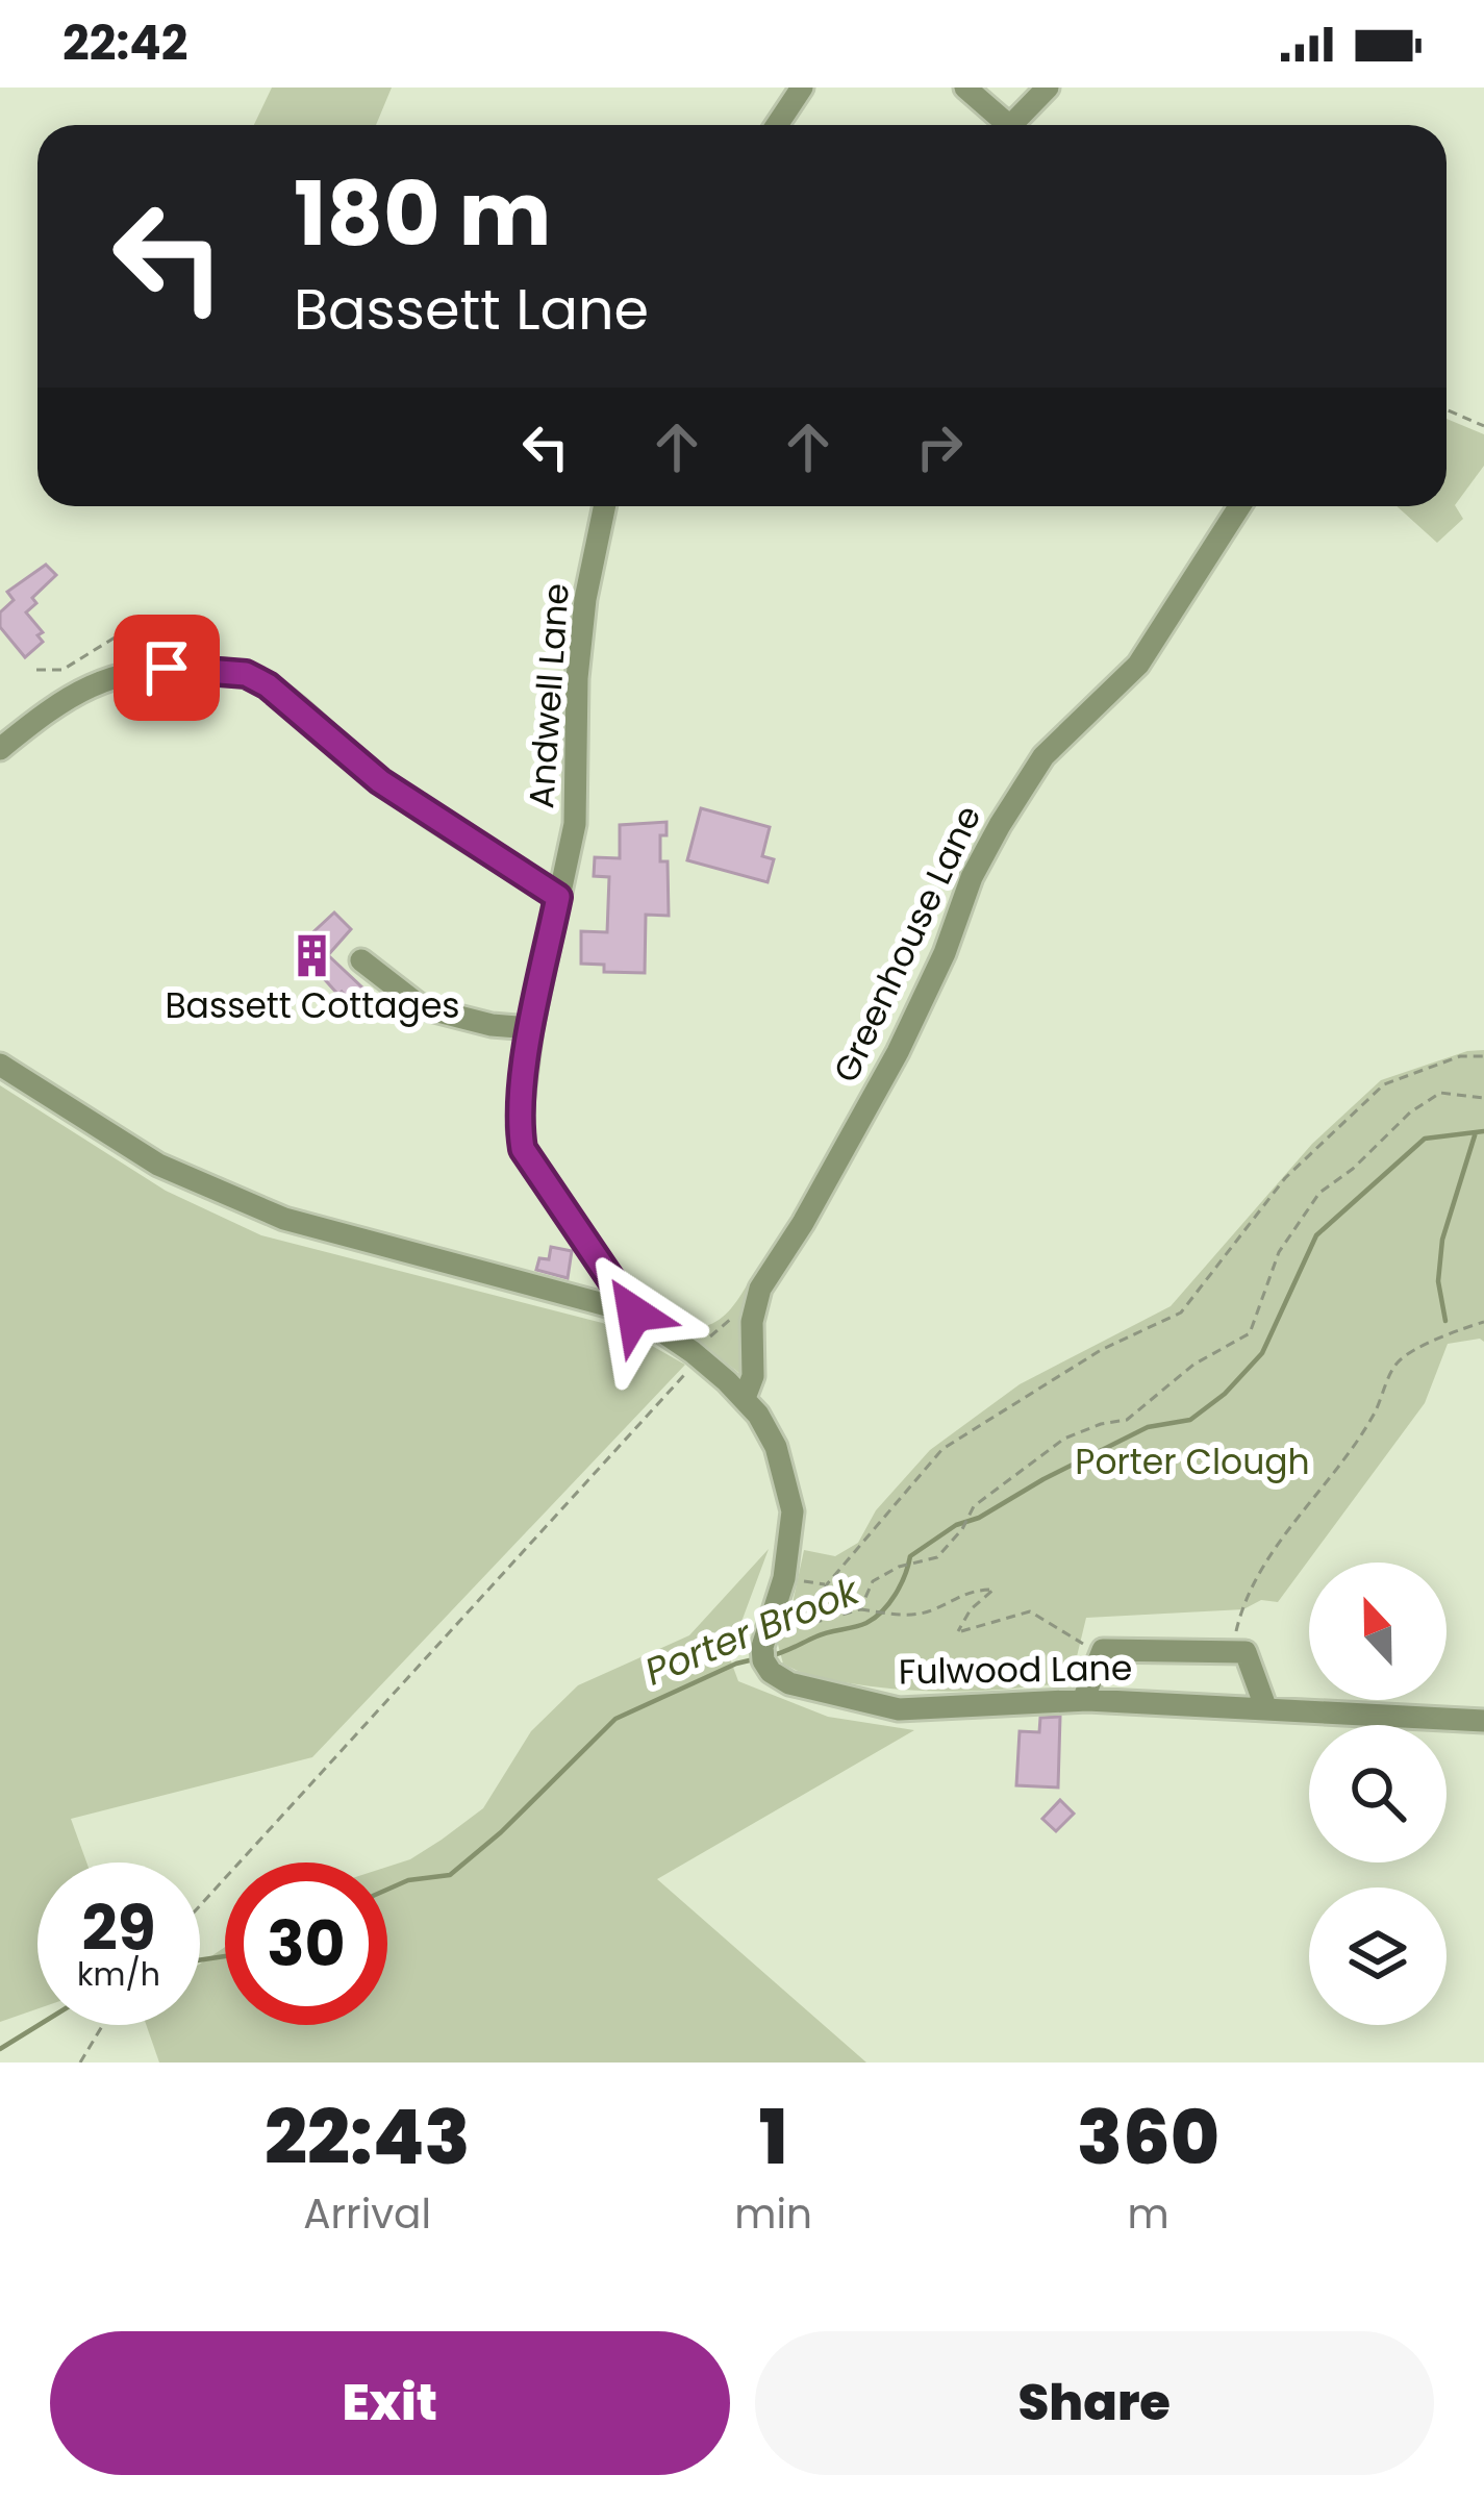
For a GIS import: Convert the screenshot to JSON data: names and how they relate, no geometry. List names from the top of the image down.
{
  "streets": {
    "street": ["Andwell Lane", "Greenhouse Lane", "Fulwood Lane"]
  },
  "crossings": [
    ["Andwell Lane", "Fulwood Lane"],
    ["Greenhouse Lane", "Fulwood Lane"]
  ],
  "water": ["Porter Brook"],
  "parks": ["Porter Clough"],
  "places": {
    "building": ["Bassett Cottages"]
  },
  "north": "top",
  "page": {
    "status": "22:42",
    "turn": ["180 m", "Bassett Lane"],
    "speed": "29 km/h",
    "limit": "30",
    "eta": [
      "22:43",
      "Arrival",
      "1",
      "min",
      "360",
      "m"
    ],
    "buttons": ["Exit", "Share"]
  }
}
